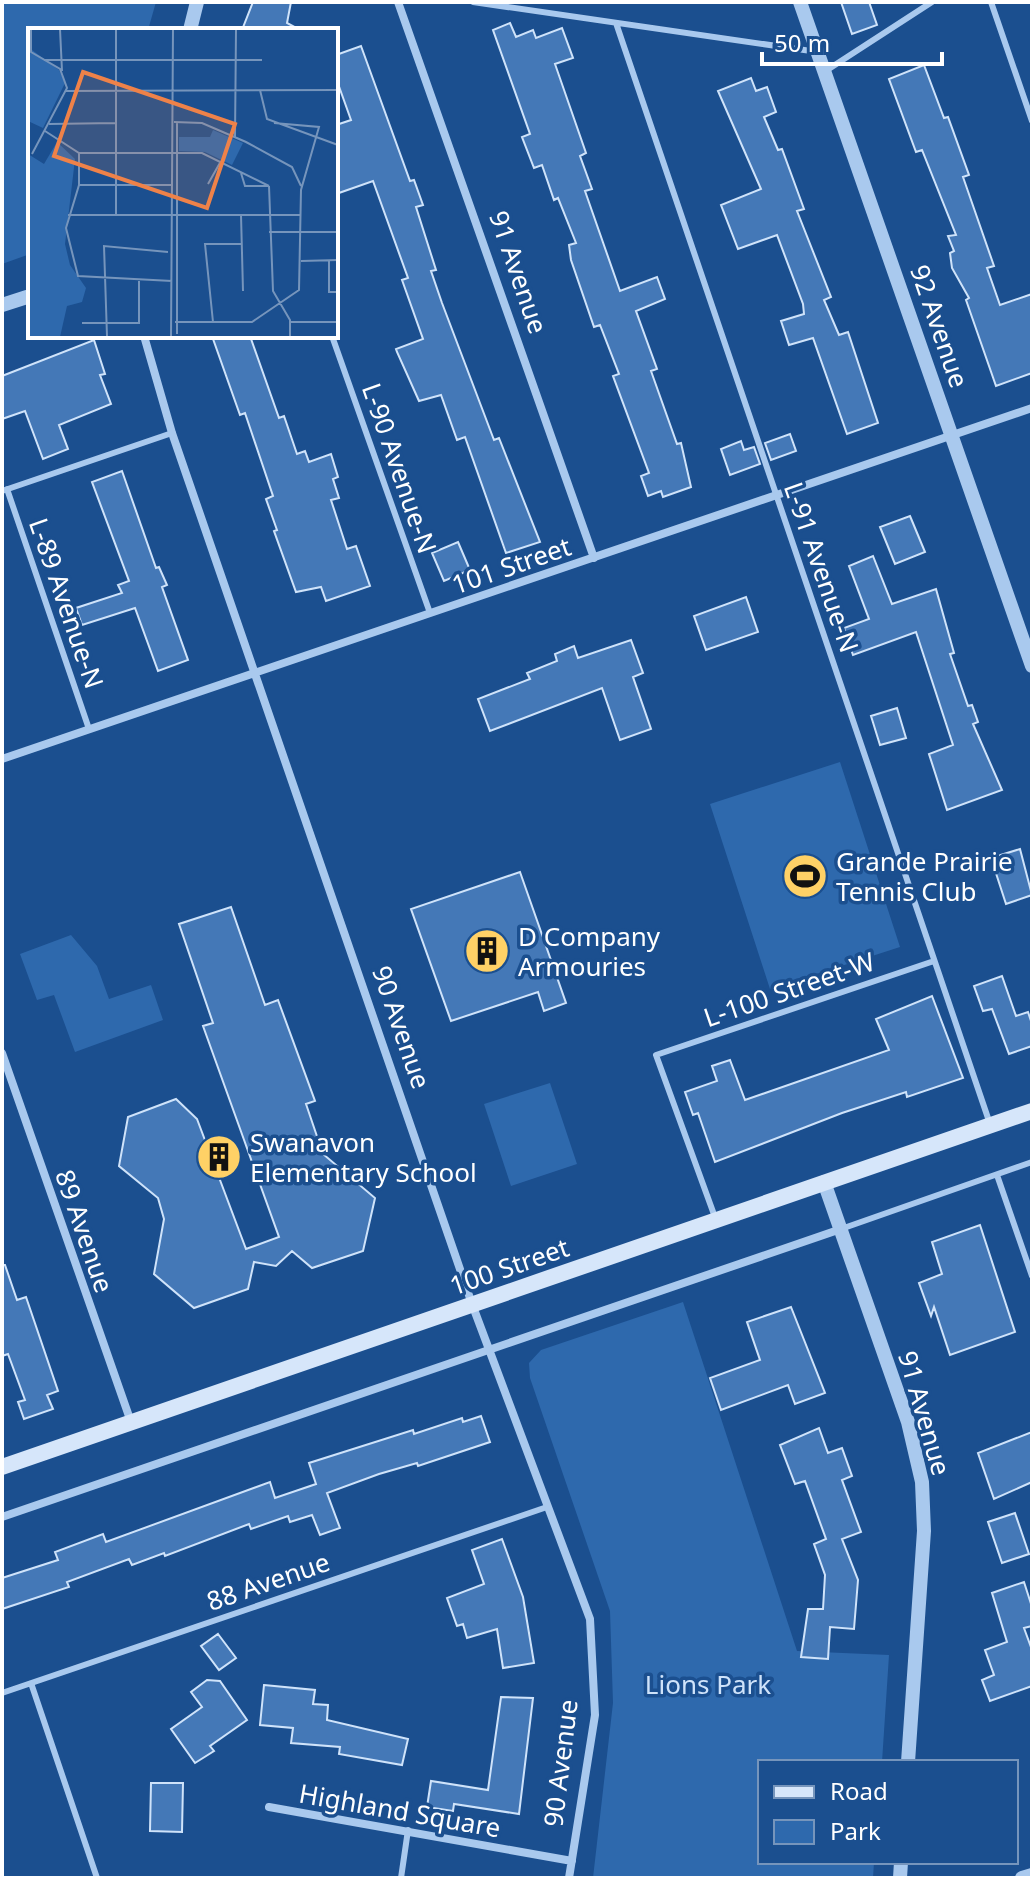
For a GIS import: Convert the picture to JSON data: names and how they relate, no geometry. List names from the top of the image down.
{
  "streets": {
    "main road": ["100 Street"],
    "street": [
      "91 Avenue",
      "92 Avenue",
      "101 Street",
      "90 Avenue",
      "89 Avenue",
      "Highland Square"
    ],
    "lane": [
      "L-90 Avenue-N",
      "L-91 Avenue-N",
      "L-89 Avenue-N",
      "L-100 Street-W",
      "88 Avenue"
    ]
  },
  "crossings": [
    ["91 Avenue", "101 Street"],
    ["91 Avenue", "100 Street"],
    ["92 Avenue", "101 Street"],
    ["L-90 Avenue-N", "101 Street"],
    ["101 Street", "L-91 Avenue-N"],
    ["101 Street", "L-89 Avenue-N"],
    ["101 Street", "90 Avenue"],
    ["L-91 Avenue-N", "L-100 Street-W"],
    ["L-91 Avenue-N", "100 Street"],
    ["L-100 Street-W", "100 Street"],
    ["90 Avenue", "100 Street"],
    ["90 Avenue", "88 Avenue"],
    ["90 Avenue", "Highland Square"],
    ["89 Avenue", "100 Street"]
  ],
  "parks": ["Lions Park"],
  "places": {
    "sports": ["Grande Prairie Tennis Club"],
    "building": ["D Company Armouries", "Swanavon Elementary School"]
  },
  "legend": ["Road", "Park"],
  "scale_bar": "50 m"
}
